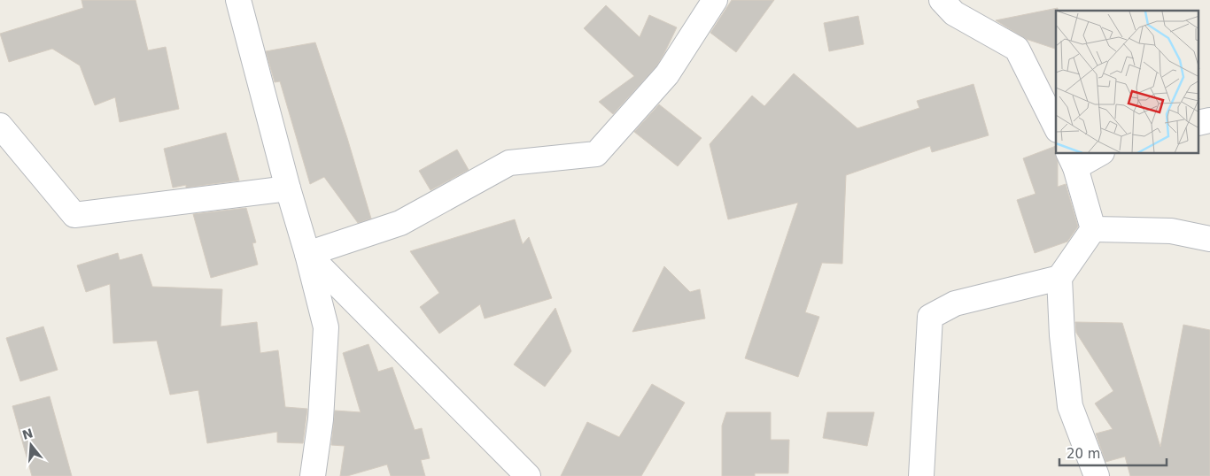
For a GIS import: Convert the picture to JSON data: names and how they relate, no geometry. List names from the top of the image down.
{
  "scale_bar": "20 m",
  "north": "top"
}
